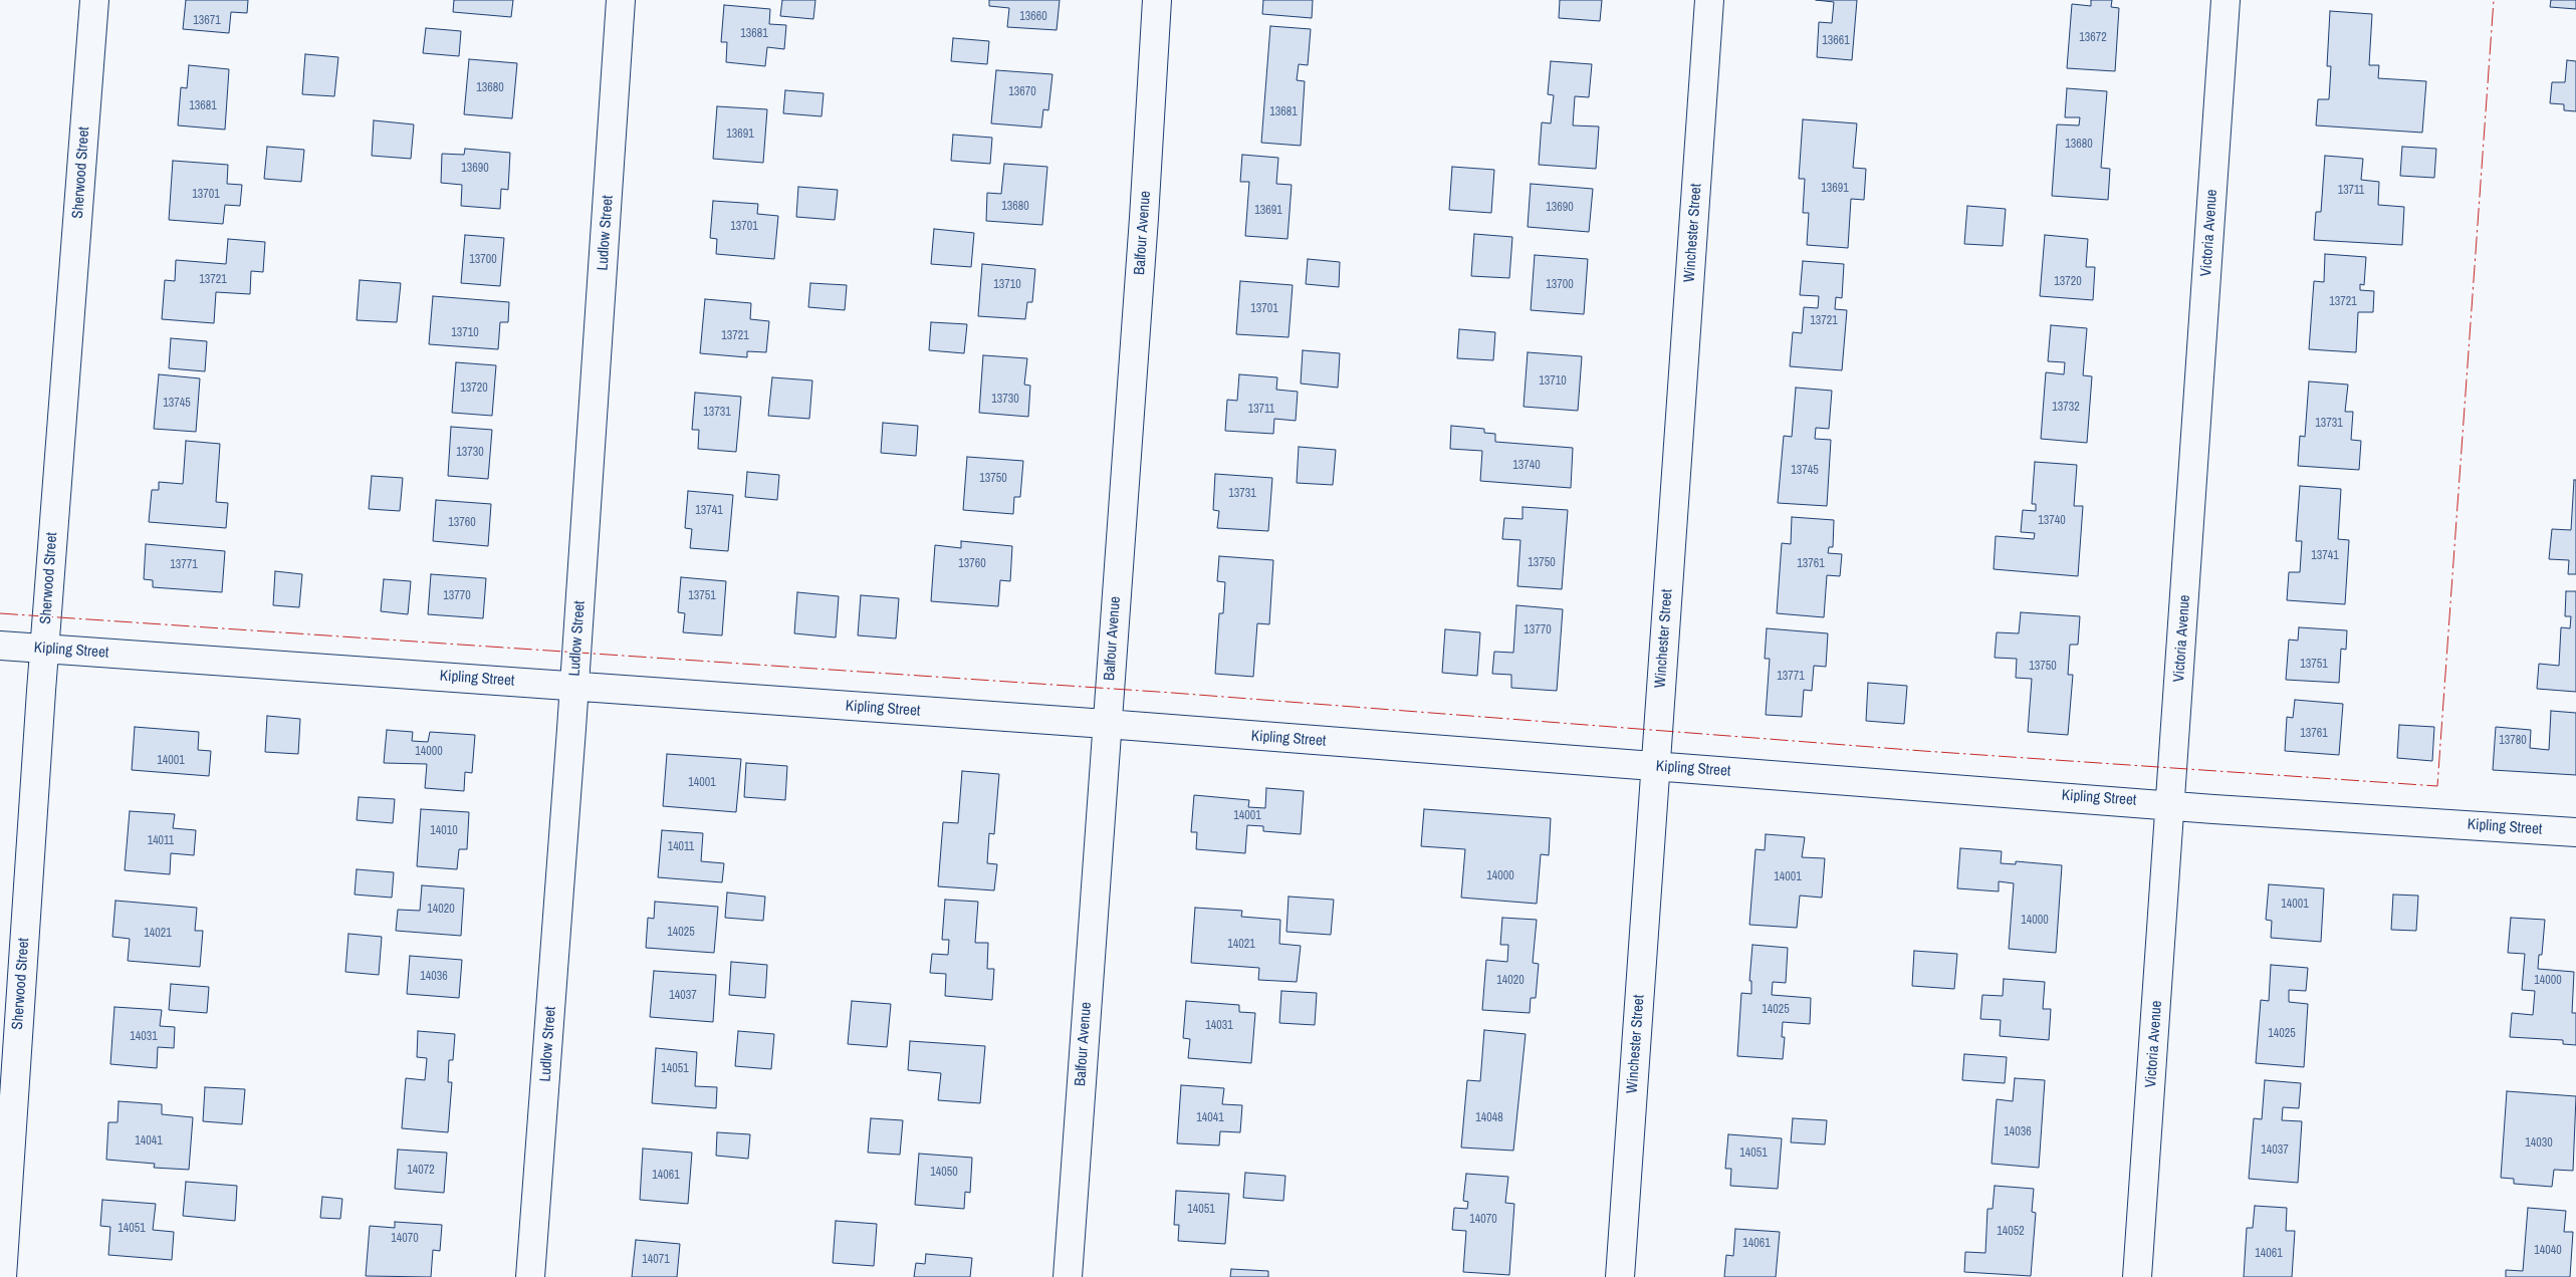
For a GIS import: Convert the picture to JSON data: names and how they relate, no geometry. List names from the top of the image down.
{
  "streets": {
    "street": [
      "Sherwood Street",
      "Ludlow Street",
      "Balfour Avenue",
      "Winchester Street",
      "Victoria Avenue",
      "Kipling Street"
    ]
  },
  "crossings": [
    ["Sherwood Street", "Kipling Street"],
    ["Ludlow Street", "Kipling Street"],
    ["Balfour Avenue", "Kipling Street"],
    ["Winchester Street", "Kipling Street"],
    ["Victoria Avenue", "Kipling Street"]
  ],
  "house_numbers": [
    "13660",
    "13671",
    "13681",
    "13672",
    "13661",
    "13680",
    "13670",
    "13681",
    "13681",
    "13691",
    "13680",
    "13690",
    "13691",
    "13711",
    "13701",
    "13680",
    "13690",
    "13691",
    "13701",
    "13700",
    "13721",
    "13720",
    "13710",
    "13700",
    "13721",
    "13701",
    "13721",
    "13710",
    "13721",
    "13710",
    "13720",
    "13730",
    "13745",
    "13732",
    "13711",
    "13731",
    "13731",
    "13730",
    "13740",
    "13745",
    "13750",
    "13731",
    "13741",
    "13740",
    "13760",
    "13741",
    "13750",
    "13760",
    "13761",
    "13771",
    "13770",
    "13751",
    "13770",
    "13751",
    "13750",
    "13771",
    "13761",
    "13780",
    "14000",
    "14001",
    "14001",
    "14001",
    "14010",
    "14011",
    "14011",
    "14000",
    "14001",
    "14001",
    "14020",
    "14000",
    "14025",
    "14021",
    "14021",
    "14036",
    "14020",
    "14000",
    "14037",
    "14025",
    "14031",
    "14025",
    "14031",
    "14051",
    "14041",
    "14048",
    "14036",
    "14041",
    "14030",
    "14037",
    "14051",
    "14072",
    "14050",
    "14061",
    "14051",
    "14070",
    "14051",
    "14052",
    "14070",
    "14061",
    "14040",
    "14061",
    "14071"
  ]
}
